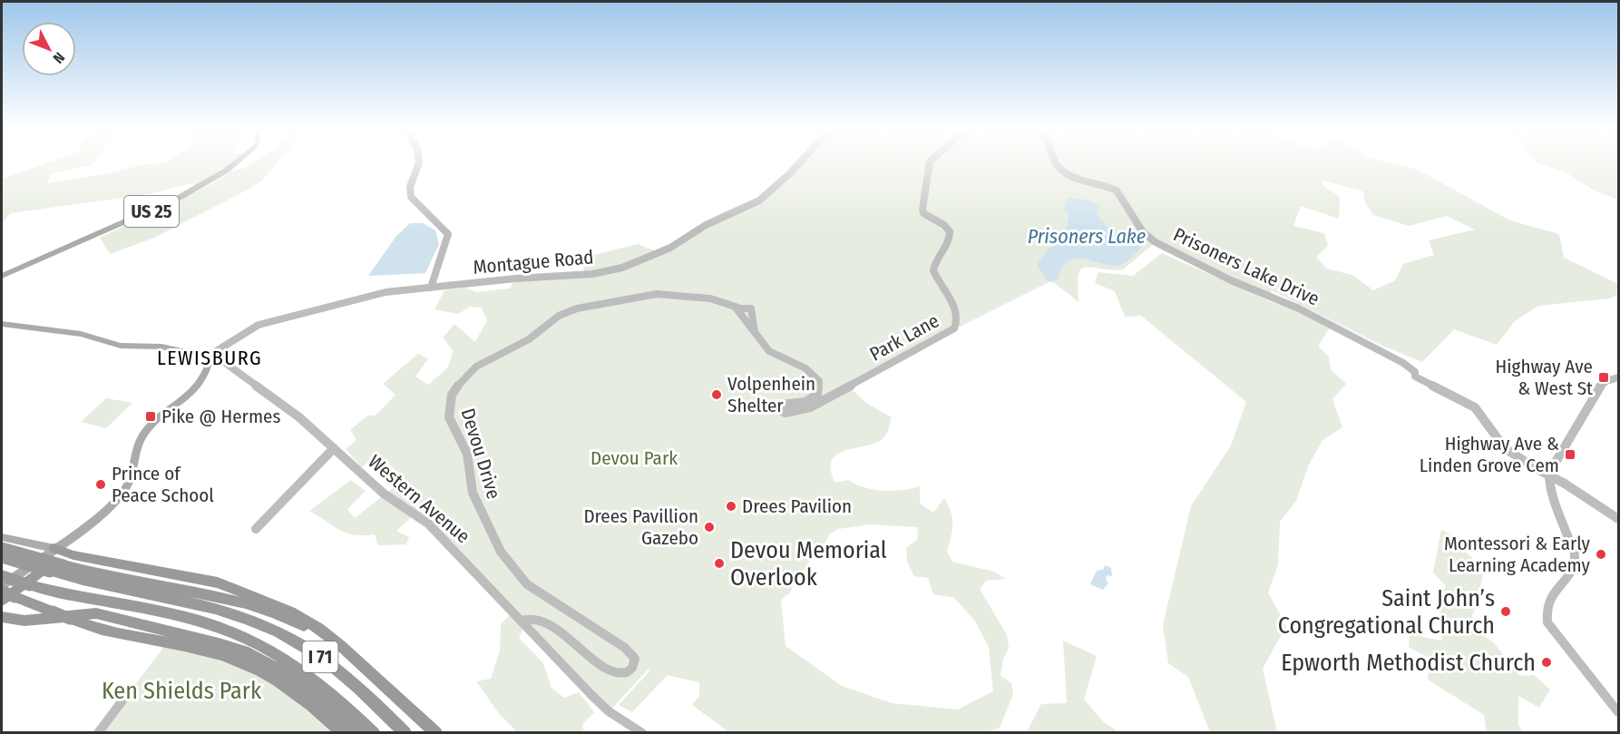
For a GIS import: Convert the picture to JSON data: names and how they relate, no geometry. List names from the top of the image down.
{
  "streets": {
    "highway": ["I 71"],
    "main road": ["US 25"],
    "street": [
      "Montague Road",
      "Prisoners Lake Drive",
      "Park Lane",
      "Devou Drive",
      "Western Avenue"
    ]
  },
  "crossings": [
    ["Montague Road", "Western Avenue"],
    ["Park Lane", "Devou Drive"],
    ["Devou Drive", "Western Avenue"]
  ],
  "districts": ["LEWISBURG"],
  "water": ["Prisoners Lake"],
  "parks": ["Devou Park", "Ken Shields Park"],
  "places": {
    "transit": ["Highway Ave & West St", "Pike @ Hermes", "Highway Ave & Linden Grove Cem"],
    "other": [
      "Volpenhein Shelter",
      "Prince of Peace School",
      "Drees Pavilion",
      "Drees Pavillion Gazebo",
      "Montessori & Early Learning Academy",
      "Devou Memorial Overlook",
      "Saint John’s Congregational Church",
      "Epworth Methodist Church"
    ]
  },
  "north": "bottom right"
}
